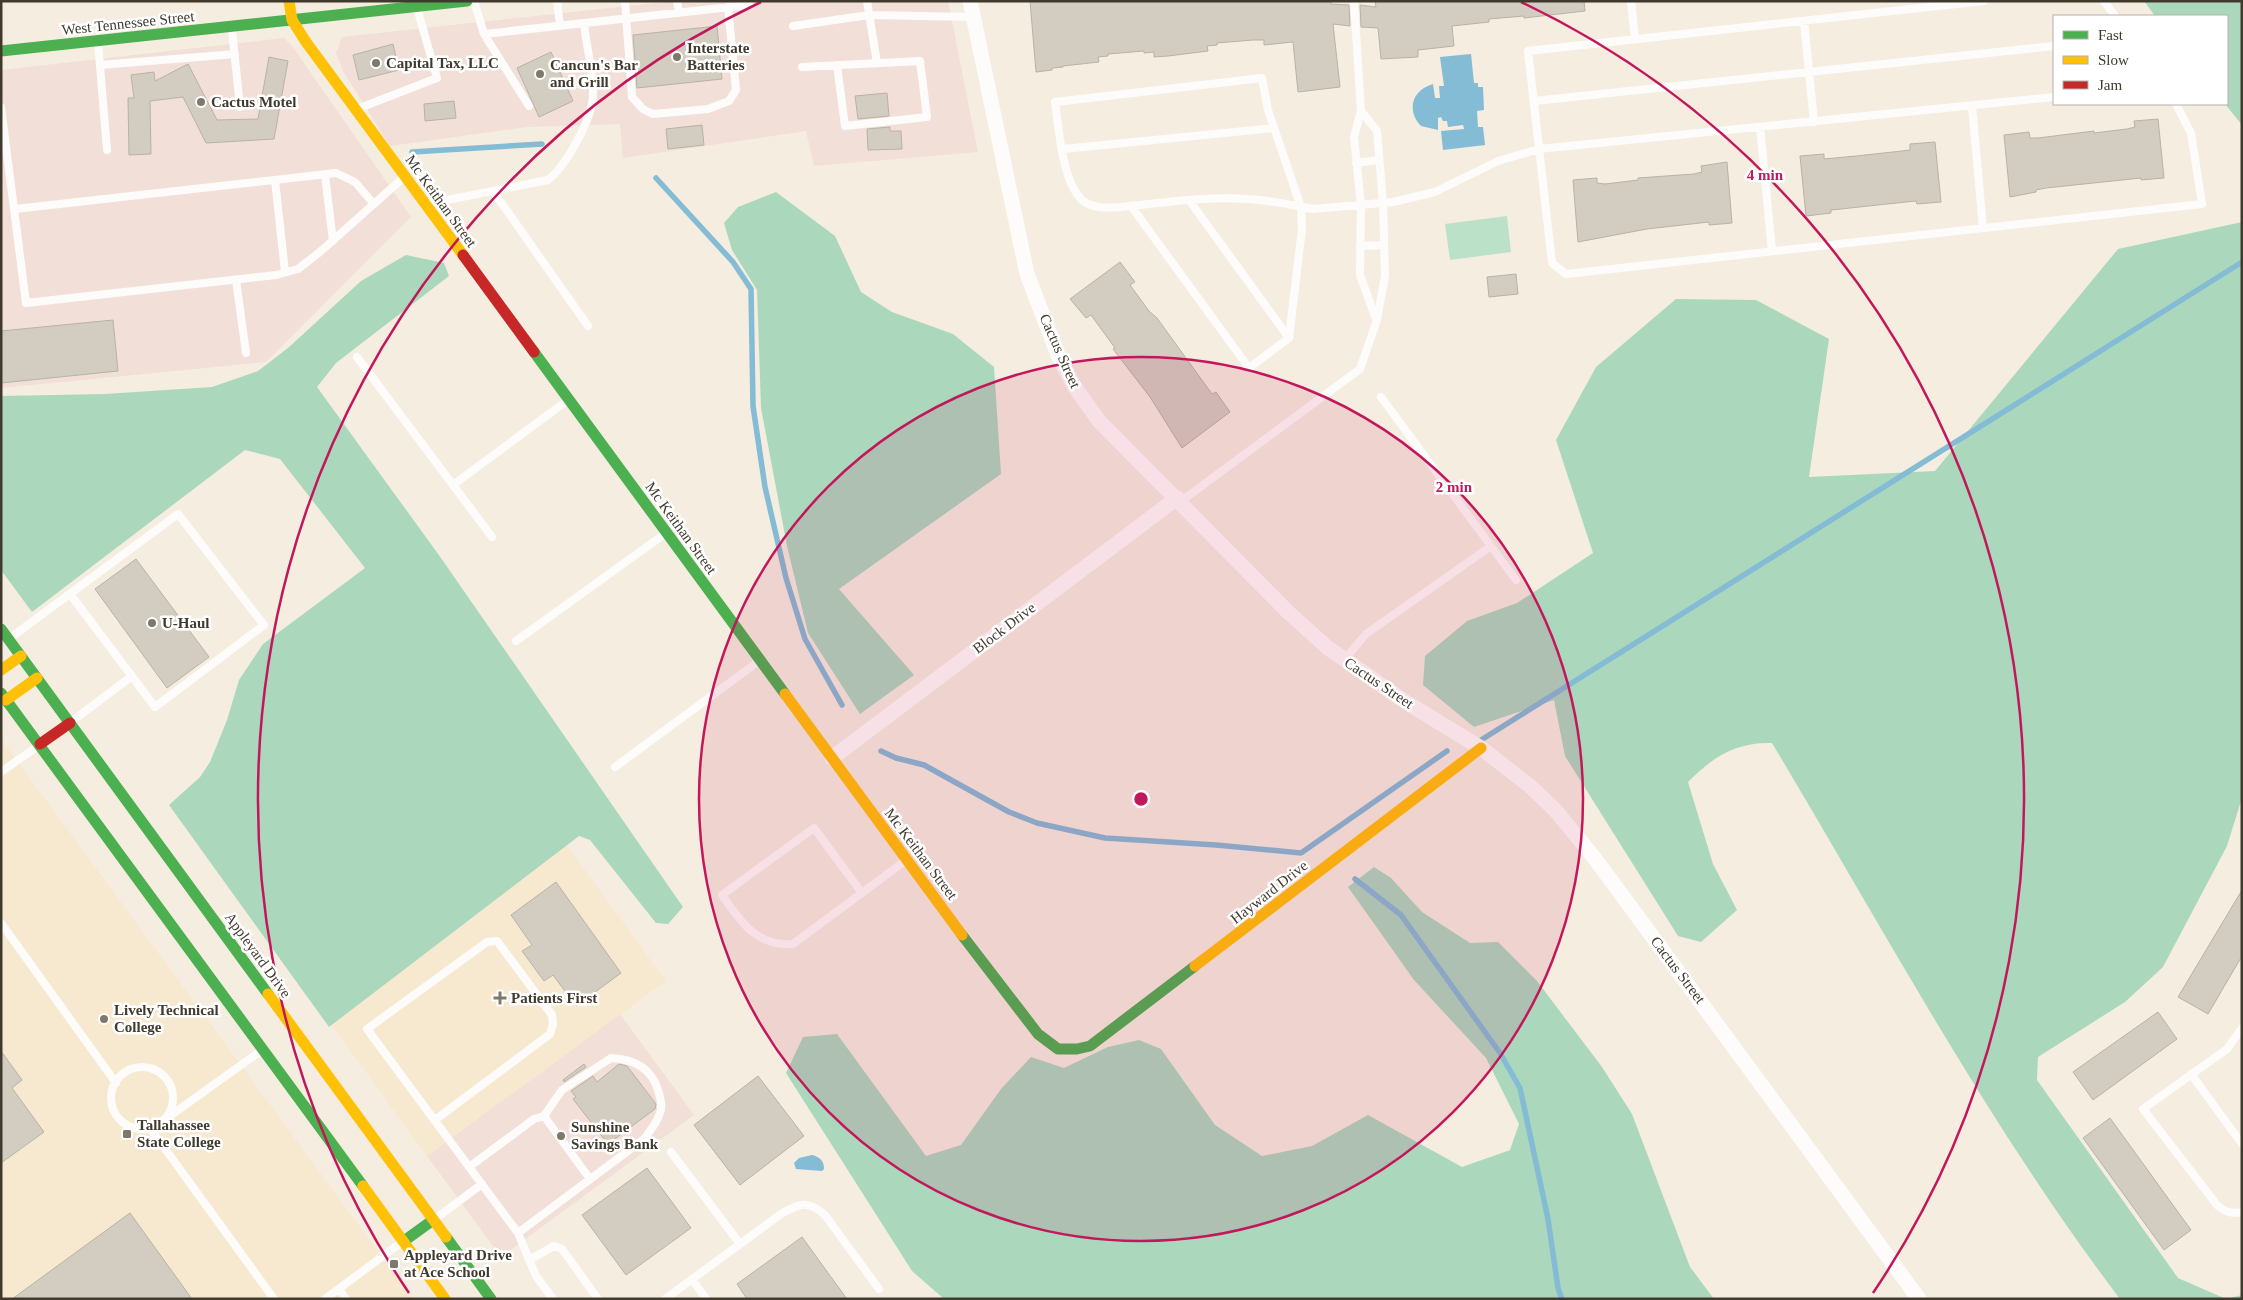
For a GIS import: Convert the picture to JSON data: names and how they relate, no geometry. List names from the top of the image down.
{
  "streets": {
    "main road": [
      "West Tennessee Street",
      "Mc Keithan Street",
      "Hayward Drive",
      "Appleyard Drive"
    ],
    "street": ["Cactus Street", "Block Drive"]
  },
  "crossings": [
    ["West Tennessee Street", "Mc Keithan Street"],
    ["Mc Keithan Street", "Block Drive"],
    ["Mc Keithan Street", "Hayward Drive"],
    ["Cactus Street", "Block Drive"],
    ["Cactus Street", "Hayward Drive"]
  ],
  "places": {
    "other": [
      "Interstate Batteries",
      "Capital Tax, LLC",
      "Cancun's Bar and Grill",
      "Cactus Motel",
      "U-Haul",
      "Lively Technical College",
      "Sunshine Savings Bank"
    ],
    "health": ["Patients First"],
    "transit": ["Tallahassee State College", "Appleyard Drive at Ace School"]
  },
  "legend": ["Fast", "Slow", "Jam"],
  "rings": ["4 min", "2 min"]
}
